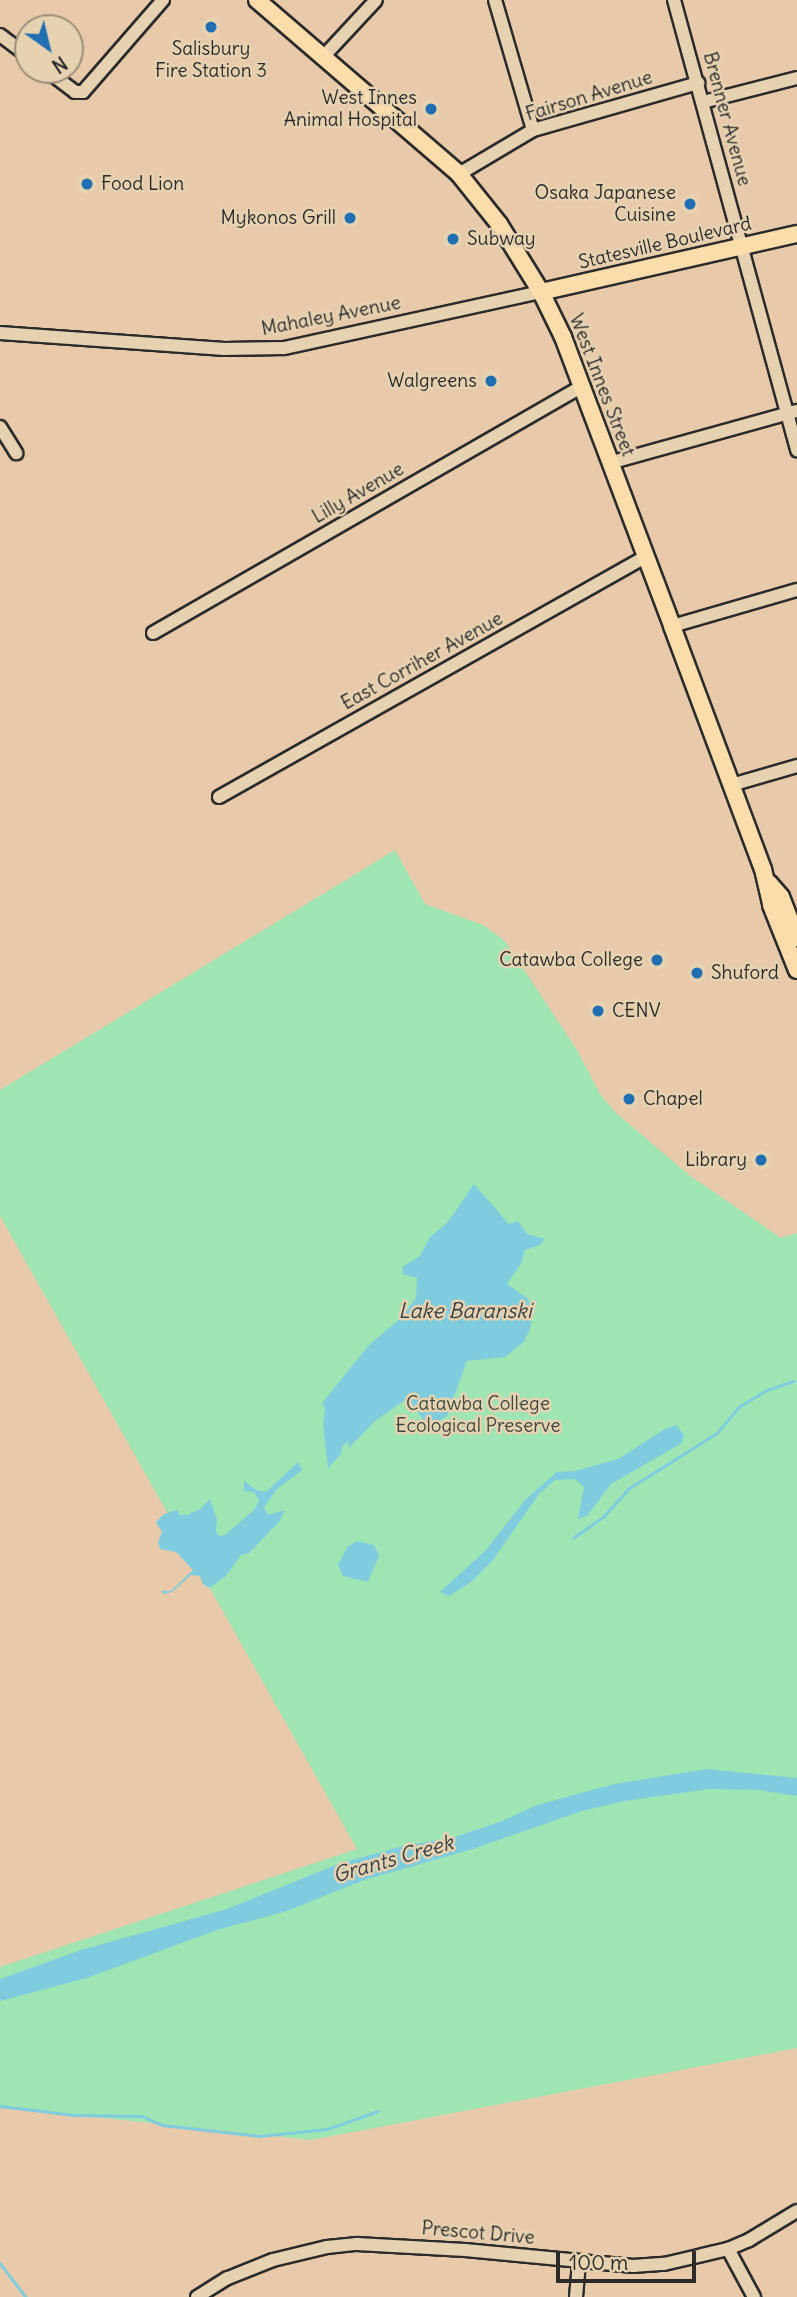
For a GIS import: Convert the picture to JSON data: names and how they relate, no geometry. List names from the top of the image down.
{
  "streets": {
    "main road": ["Statesville Boulevard", "West Innes Street"],
    "street": [
      "Fairson Avenue",
      "Brenner Avenue",
      "Mahaley Avenue",
      "Lilly Avenue",
      "East Corriher Avenue",
      "Prescot Drive"
    ]
  },
  "crossings": [
    ["Fairson Avenue", "Brenner Avenue"],
    ["Fairson Avenue", "West Innes Street"],
    ["Brenner Avenue", "Statesville Boulevard"],
    ["Statesville Boulevard", "Mahaley Avenue"],
    ["Statesville Boulevard", "West Innes Street"],
    ["Mahaley Avenue", "West Innes Street"],
    ["West Innes Street", "Lilly Avenue"],
    ["West Innes Street", "East Corriher Avenue"]
  ],
  "water": ["Lake Baranski", "Grants Creek"],
  "parks": ["Catawba College Ecological Preserve"],
  "places": [
    "Salisbury Fire Station 3",
    "West Innes Animal Hospital",
    "Food Lion",
    "Osaka Japanese Cuisine",
    "Mykonos Grill",
    "Subway",
    "Walgreens",
    "Catawba College",
    "Shuford",
    "CENV",
    "Chapel",
    "Library"
  ],
  "scale_bar": "100 m",
  "north": "bottom right"
}
